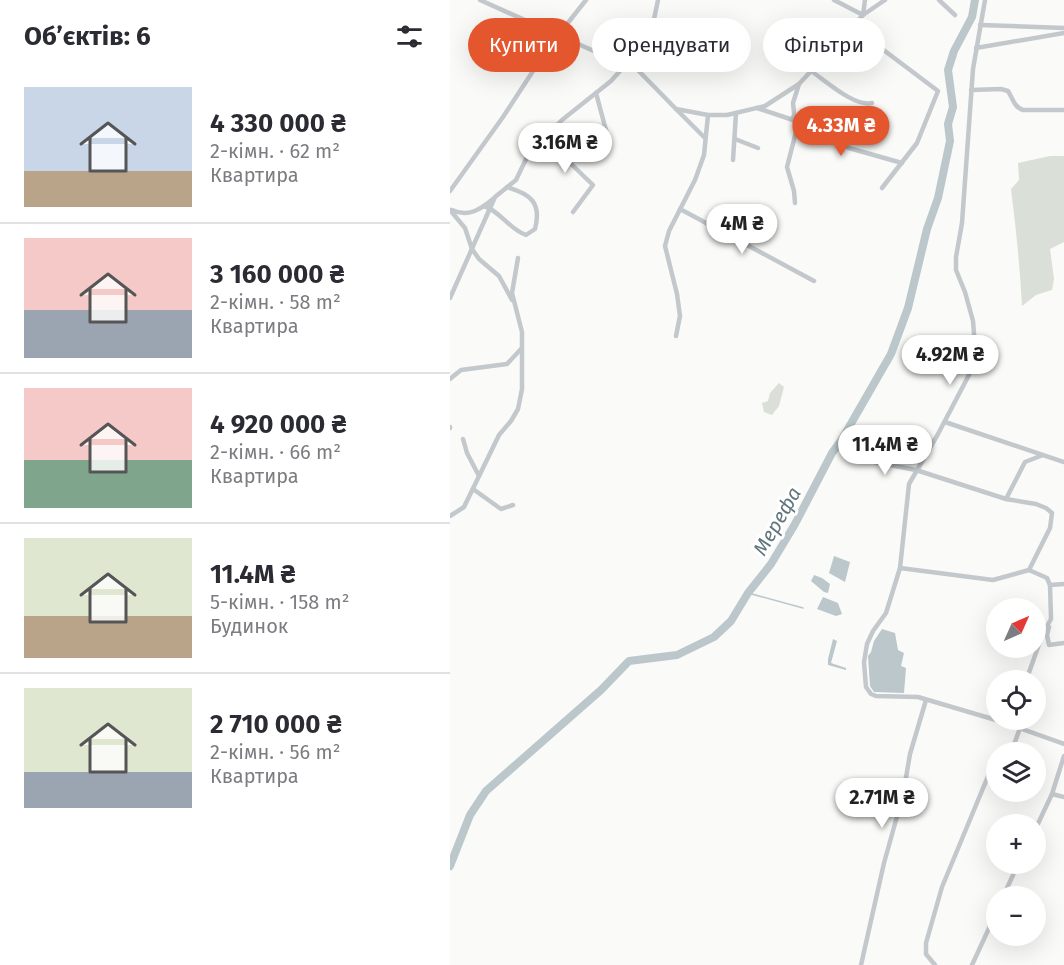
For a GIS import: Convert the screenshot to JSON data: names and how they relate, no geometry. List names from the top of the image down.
{
  "water": ["Мерефа"],
  "north": "top right",
  "page": {
    "heading": "Об’єктів: 6",
    "chip": ["Купити", "Орендувати", "Фільтри"],
    "list": [
      {
        "name": "4 330 000 ₴",
        "note": "2-кімн. · 62 m² · Квартира"
      },
      {
        "name": "3 160 000 ₴",
        "note": "2-кімн. · 58 m² · Квартира"
      },
      {
        "name": "4 920 000 ₴",
        "note": "2-кімн. · 66 m² · Квартира"
      },
      {
        "name": "11.4M ₴",
        "note": "5-кімн. · 158 m² · Будинок"
      },
      {
        "name": "2 710 000 ₴",
        "note": "2-кімн. · 56 m² · Квартира"
      }
    ],
    "price": [
      "4.33M ₴",
      "3.16M ₴",
      "4M ₴",
      "4.92M ₴",
      "11.4M ₴",
      "2.71M ₴"
    ],
    "map_buttons": ["+", "−"]
  }
}
